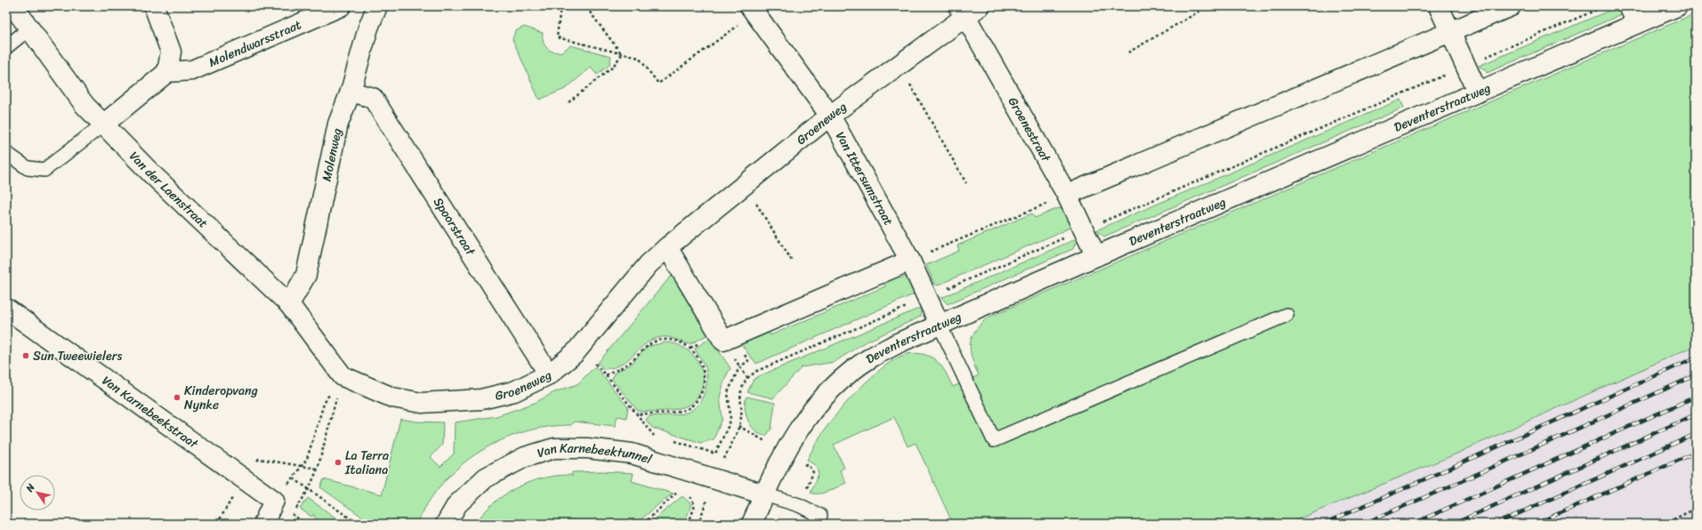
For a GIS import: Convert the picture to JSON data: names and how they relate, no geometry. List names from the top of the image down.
{
  "streets": {
    "street": [
      "Molendwarsstraat",
      "Deventerstraatweg",
      "Groeneweg",
      "Groenestraat",
      "Molenweg",
      "Van Ittersumstraat",
      "Van der Laenstraat",
      "Spoorstraat",
      "Van Karnebeekstraat",
      "Van Karnebeektunnel"
    ]
  },
  "crossings": [
    ["Deventerstraatweg", "Groenestraat"],
    ["Deventerstraatweg", "Van Ittersumstraat"],
    ["Deventerstraatweg", "Van Karnebeektunnel"],
    ["Groeneweg", "Groenestraat"],
    ["Groeneweg", "Van Ittersumstraat"],
    ["Groeneweg", "Van der Laenstraat"],
    ["Groeneweg", "Spoorstraat"],
    ["Molenweg", "Van der Laenstraat"],
    ["Molenweg", "Spoorstraat"]
  ],
  "places": ["Sun Tweewielers", "Kinderopvang Nynke", "La Terra Italiana"],
  "north": "top left"
}
